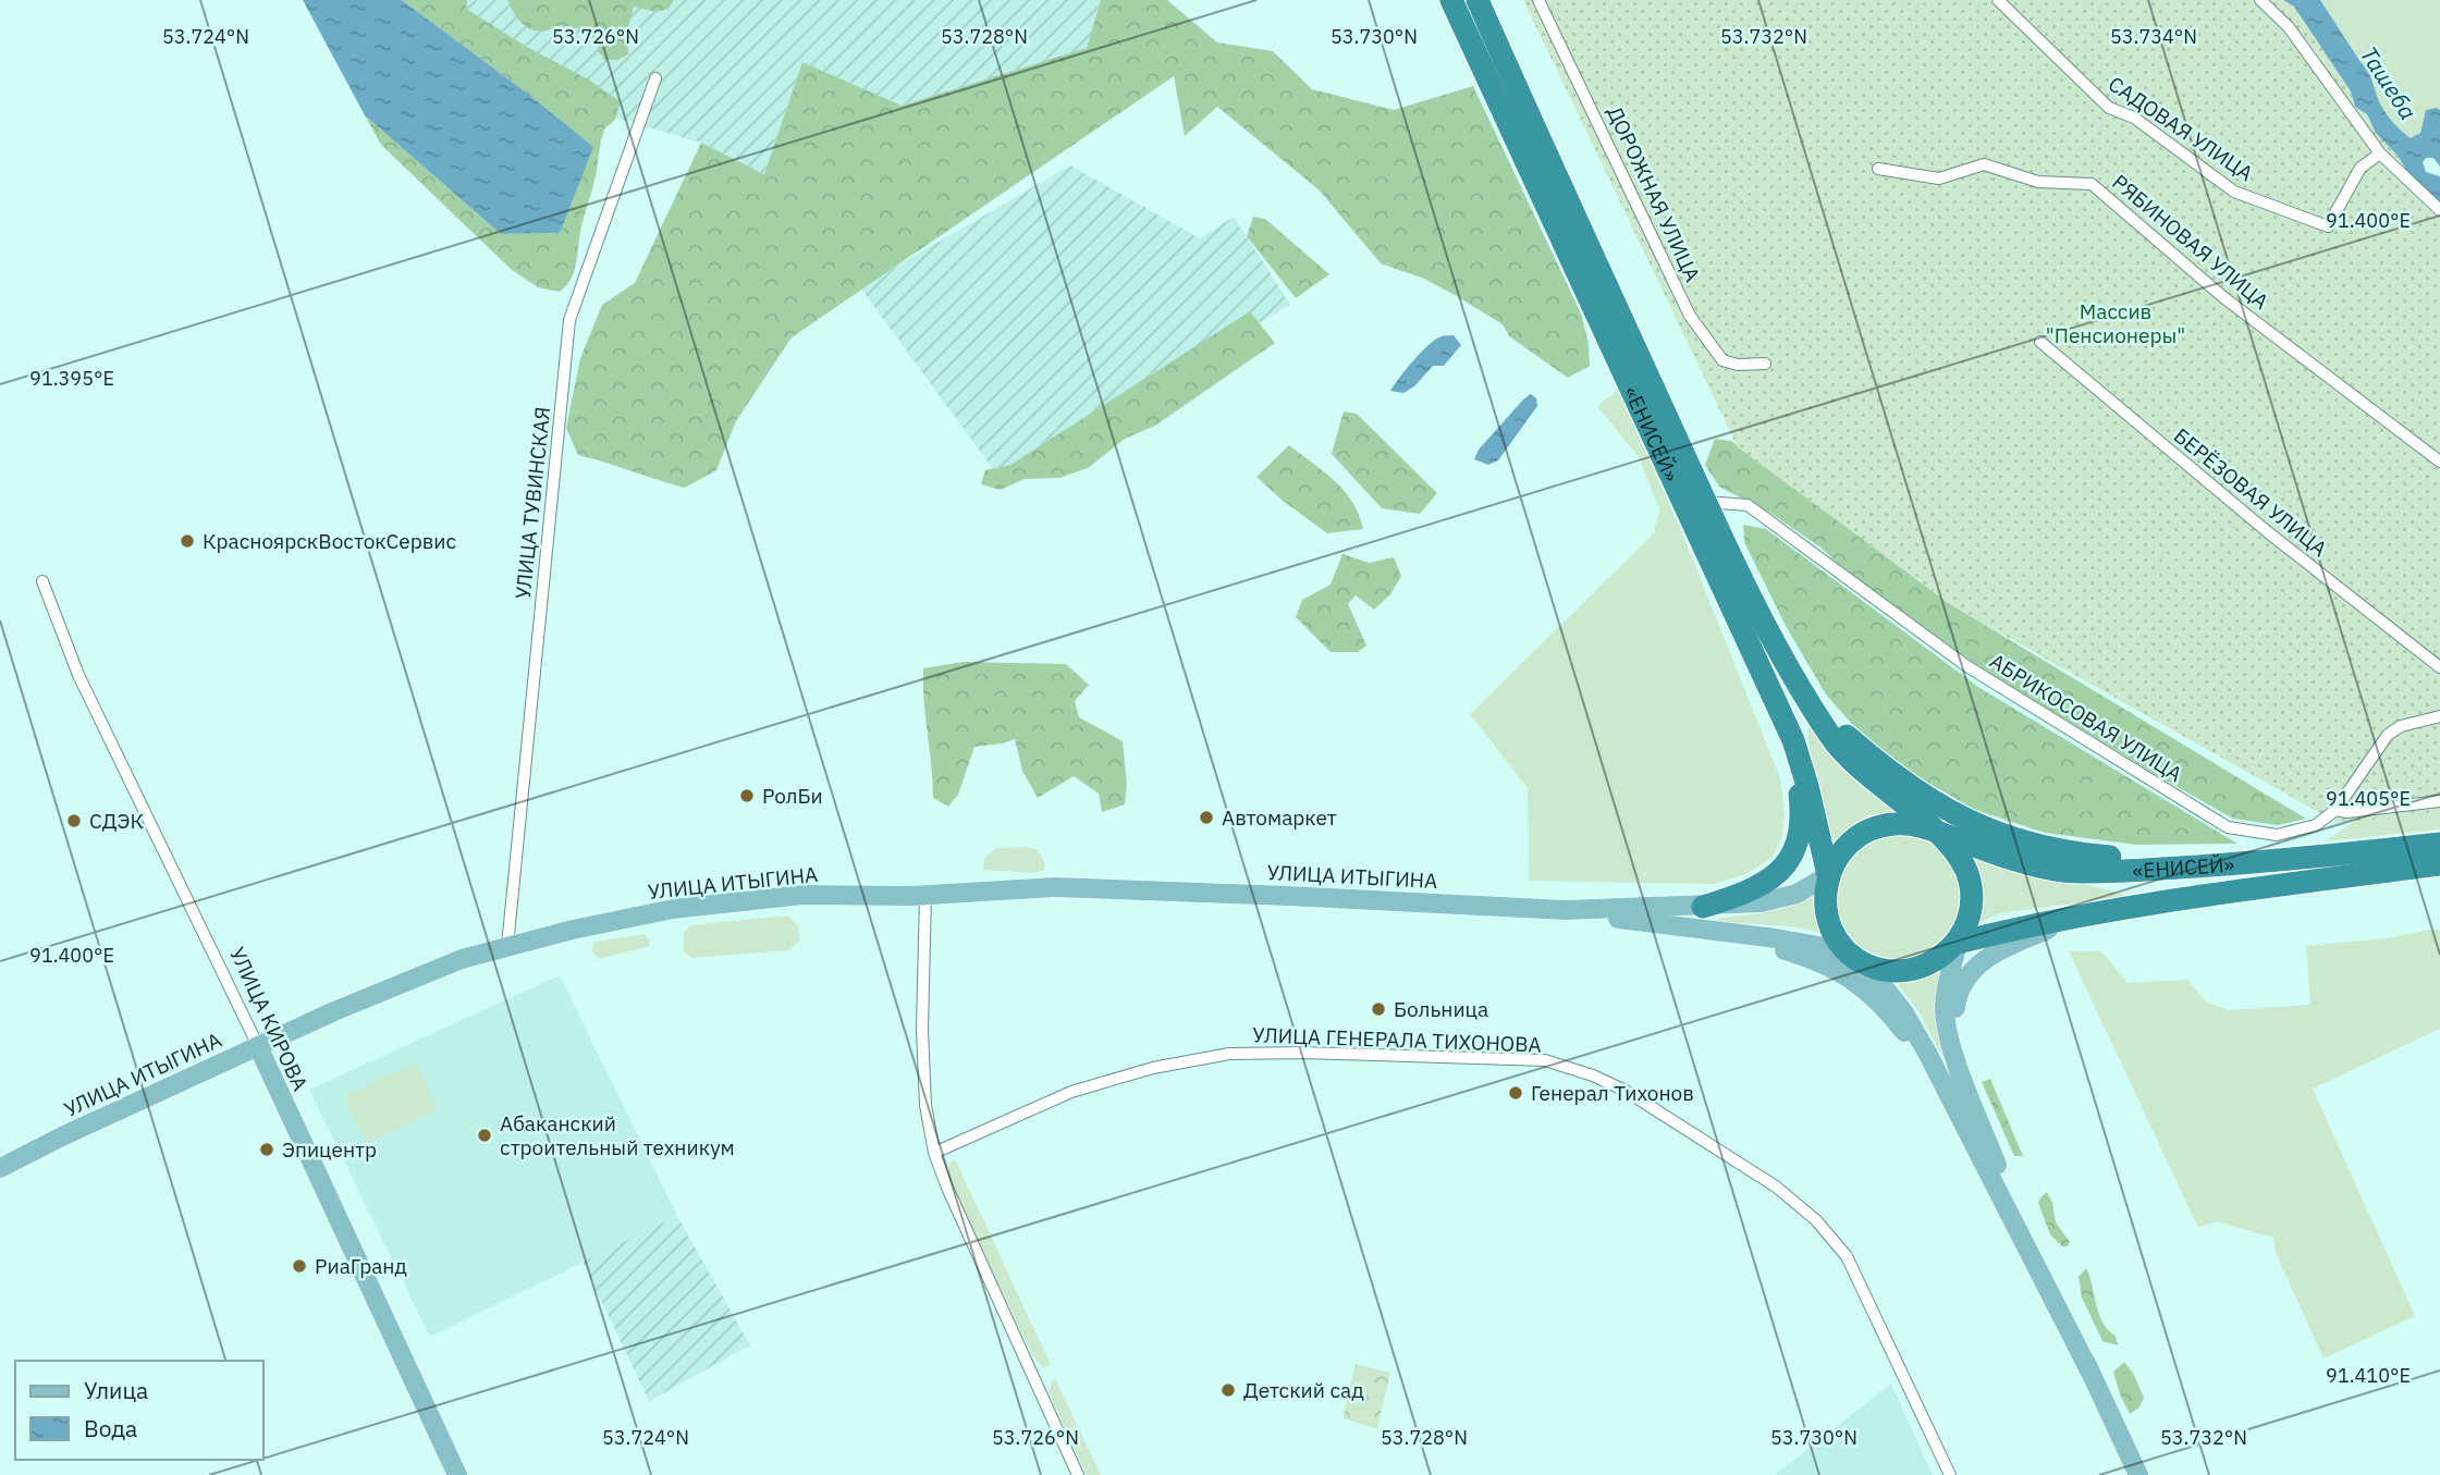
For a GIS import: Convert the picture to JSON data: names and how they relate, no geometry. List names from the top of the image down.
{
  "streets": {
    "highway": ["«ЕНИСЕЙ»"],
    "main road": ["УЛИЦА ИТЫГИНА", "УЛИЦА КИРОВА"],
    "street": [
      "САДОВАЯ УЛИЦА",
      "ДОРОЖНАЯ УЛИЦА",
      "РЯБИНОВАЯ УЛИЦА",
      "БЕРЁЗОВАЯ УЛИЦА",
      "УЛИЦА ТУВИНСКАЯ",
      "АБРИКОСОВАЯ УЛИЦА",
      "УЛИЦА ГЕНЕРАЛА ТИХОНОВА"
    ]
  },
  "crossings": [
    ["«ЕНИСЕЙ»", "АБРИКОСОВАЯ УЛИЦА"],
    ["«ЕНИСЕЙ»", "УЛИЦА ИТЫГИНА"],
    ["УЛИЦА ТУВИНСКАЯ", "УЛИЦА ИТЫГИНА"],
    ["УЛИЦА ИТЫГИНА", "УЛИЦА КИРОВА"]
  ],
  "water": ["Ташеба"],
  "parks": ["Массив \"Пенсионеры\""],
  "places": [
    "КрасноярскВостокСервис",
    "РолБи",
    "Автомаркет",
    "СДЭК",
    "Больница",
    "Генерал Тихонов",
    "Абаканский строительный техникум",
    "Эпицентр",
    "РиаГранд",
    "Детский сад"
  ],
  "legend": ["Улица", "Вода"],
  "coordinates": [
    "53.724°N",
    "53.726°N",
    "53.728°N",
    "53.730°N",
    "53.732°N",
    "53.734°N",
    "91.400°E",
    "91.395°E",
    "91.405°E",
    "91.410°E"
  ]
}
